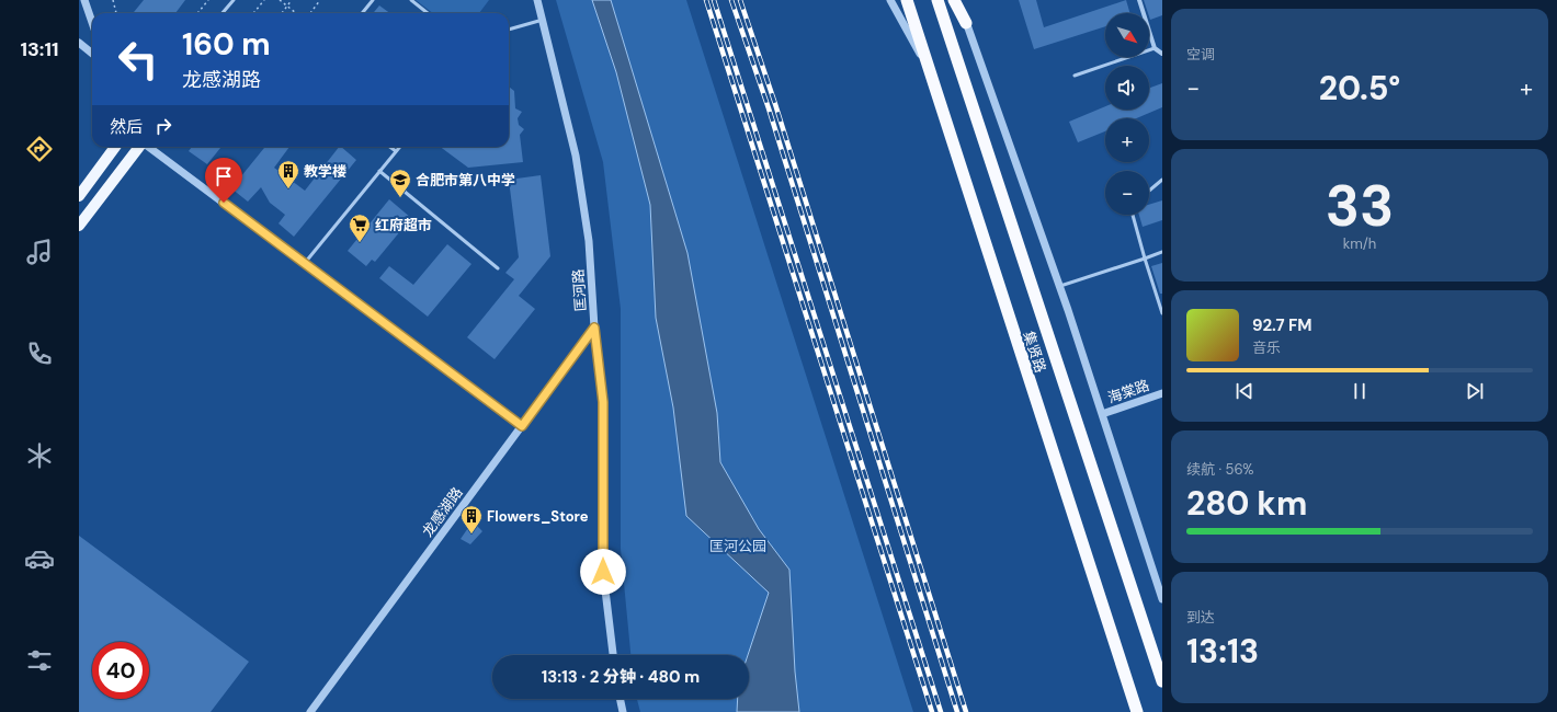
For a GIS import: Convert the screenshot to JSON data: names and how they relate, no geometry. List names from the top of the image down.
{
  "streets": {
    "highway": ["集贤路"],
    "street": ["匡河路", "海棠路", "龙感湖路"]
  },
  "crossings": [
    ["匡河路", "龙感湖路"]
  ],
  "parks": ["匡河公园"],
  "places": {
    "building": ["教学楼", "Flowers_Store"],
    "school or university": ["合肥市第八中学"],
    "supermarket": ["红府超市"]
  },
  "north": "bottom right",
  "page": {
    "tabs": "13:11",
    "tile": [
      "空调",
      ["33", "km/h"],
      ["续航 · 56%", "280 km"],
      ["到达", "13:13"]
    ],
    "map_buttons": ["+", "−"],
    "turn": ["160 m", "龙感湖路"],
    "heat": ["−", "20.5°", "+"],
    "then": "然后",
    "song": ["92.7 FM", "音乐"],
    "limit": "40",
    "trip": "13:13 · 2 分钟 · 480 m"
  }
}
